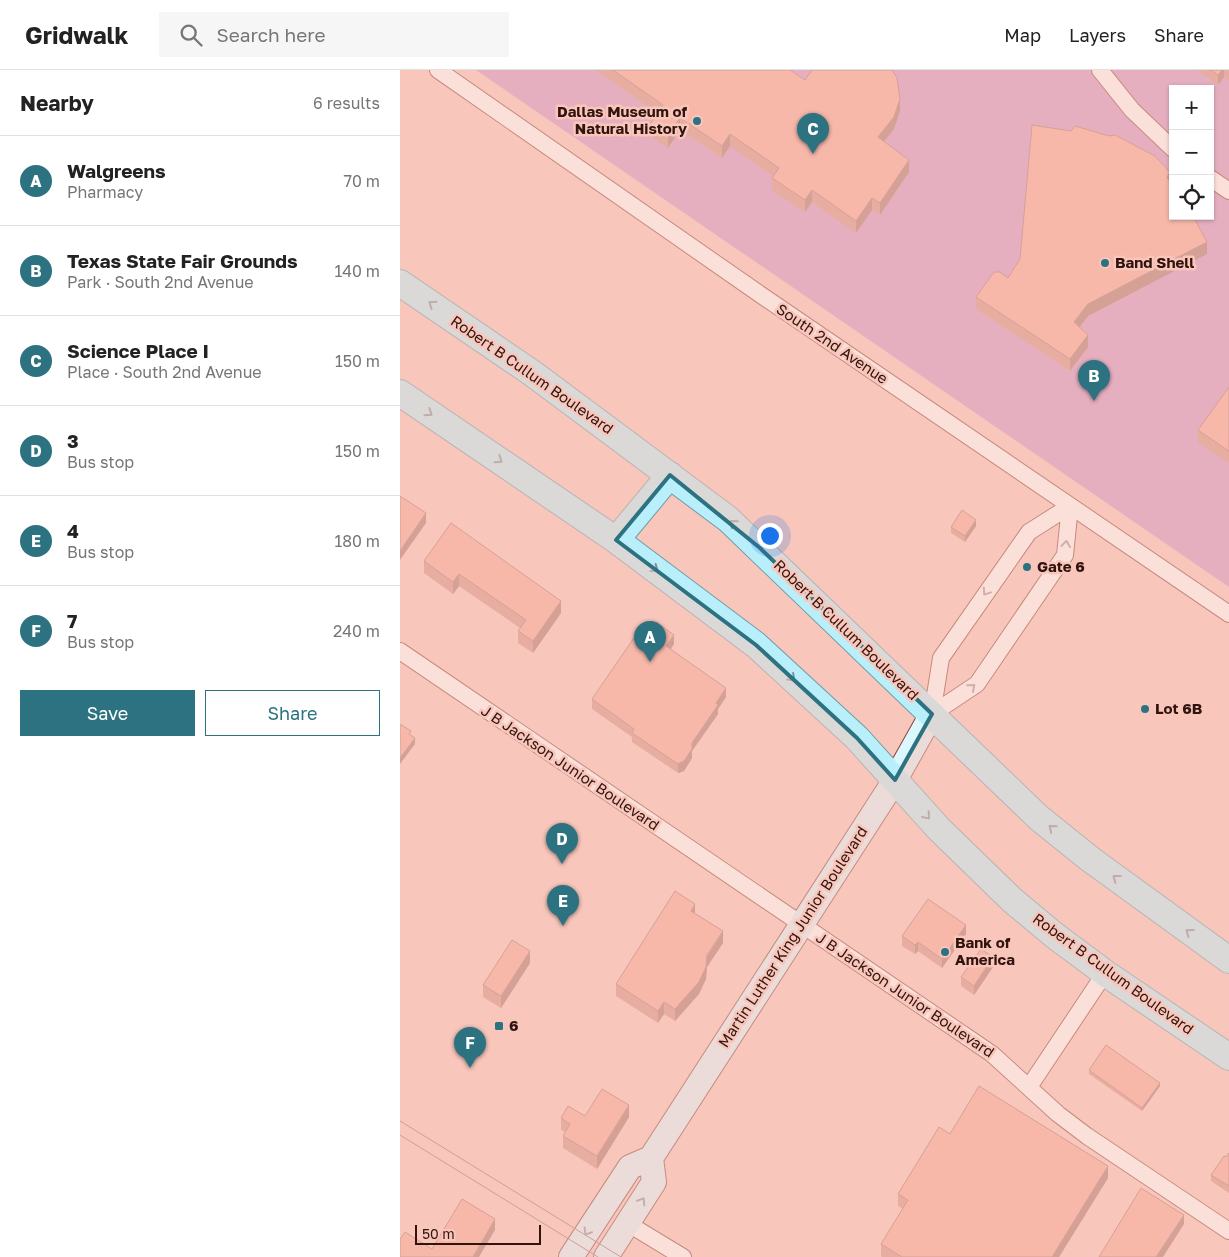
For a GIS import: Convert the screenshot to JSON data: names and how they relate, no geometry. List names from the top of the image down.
{
  "streets": {
    "main road": ["Robert B Cullum Boulevard", "Martin Luther King Junior Boulevard"],
    "street": ["South 2nd Avenue", "J B Jackson Junior Boulevard"]
  },
  "crossings": [
    ["South 2nd Avenue", "Martin Luther King Junior Boulevard"],
    ["Robert B Cullum Boulevard", "Martin Luther King Junior Boulevard"],
    ["J B Jackson Junior Boulevard", "Martin Luther King Junior Boulevard"]
  ],
  "places": {
    "other": [
      "Dallas Museum of Natural History",
      "Band Shell",
      "Gate 6",
      "Lot 6B",
      "Bank of America"
    ],
    "transit": ["6"]
  },
  "scale_bar": "50 m",
  "page": {
    "header": "Gridwalk",
    "search": "Search here",
    "nav": ["Map", "Layers", "Share"],
    "heading": ["Nearby", "6 results"],
    "map_buttons": ["+", "−"],
    "pins": [
      "C",
      "B",
      "A",
      "D",
      "E",
      "F"
    ],
    "list": [
      {
        "mark": "A",
        "name": "Walgreens",
        "note": "Pharmacy",
        "value": "70 m"
      },
      {
        "mark": "B",
        "name": "Texas State Fair Grounds",
        "note": "Park · South 2nd Avenue",
        "value": "140 m"
      },
      {
        "mark": "C",
        "name": "Science Place I",
        "note": "Place · South 2nd Avenue",
        "value": "150 m"
      },
      {
        "mark": "D",
        "name": "3",
        "note": "Bus stop",
        "value": "150 m"
      },
      {
        "mark": "E",
        "name": "4",
        "note": "Bus stop",
        "value": "180 m"
      },
      {
        "mark": "F",
        "name": "7",
        "note": "Bus stop",
        "value": "240 m"
      }
    ],
    "buttons": ["Save", "Share"],
    "scale": "50 m"
  }
}
